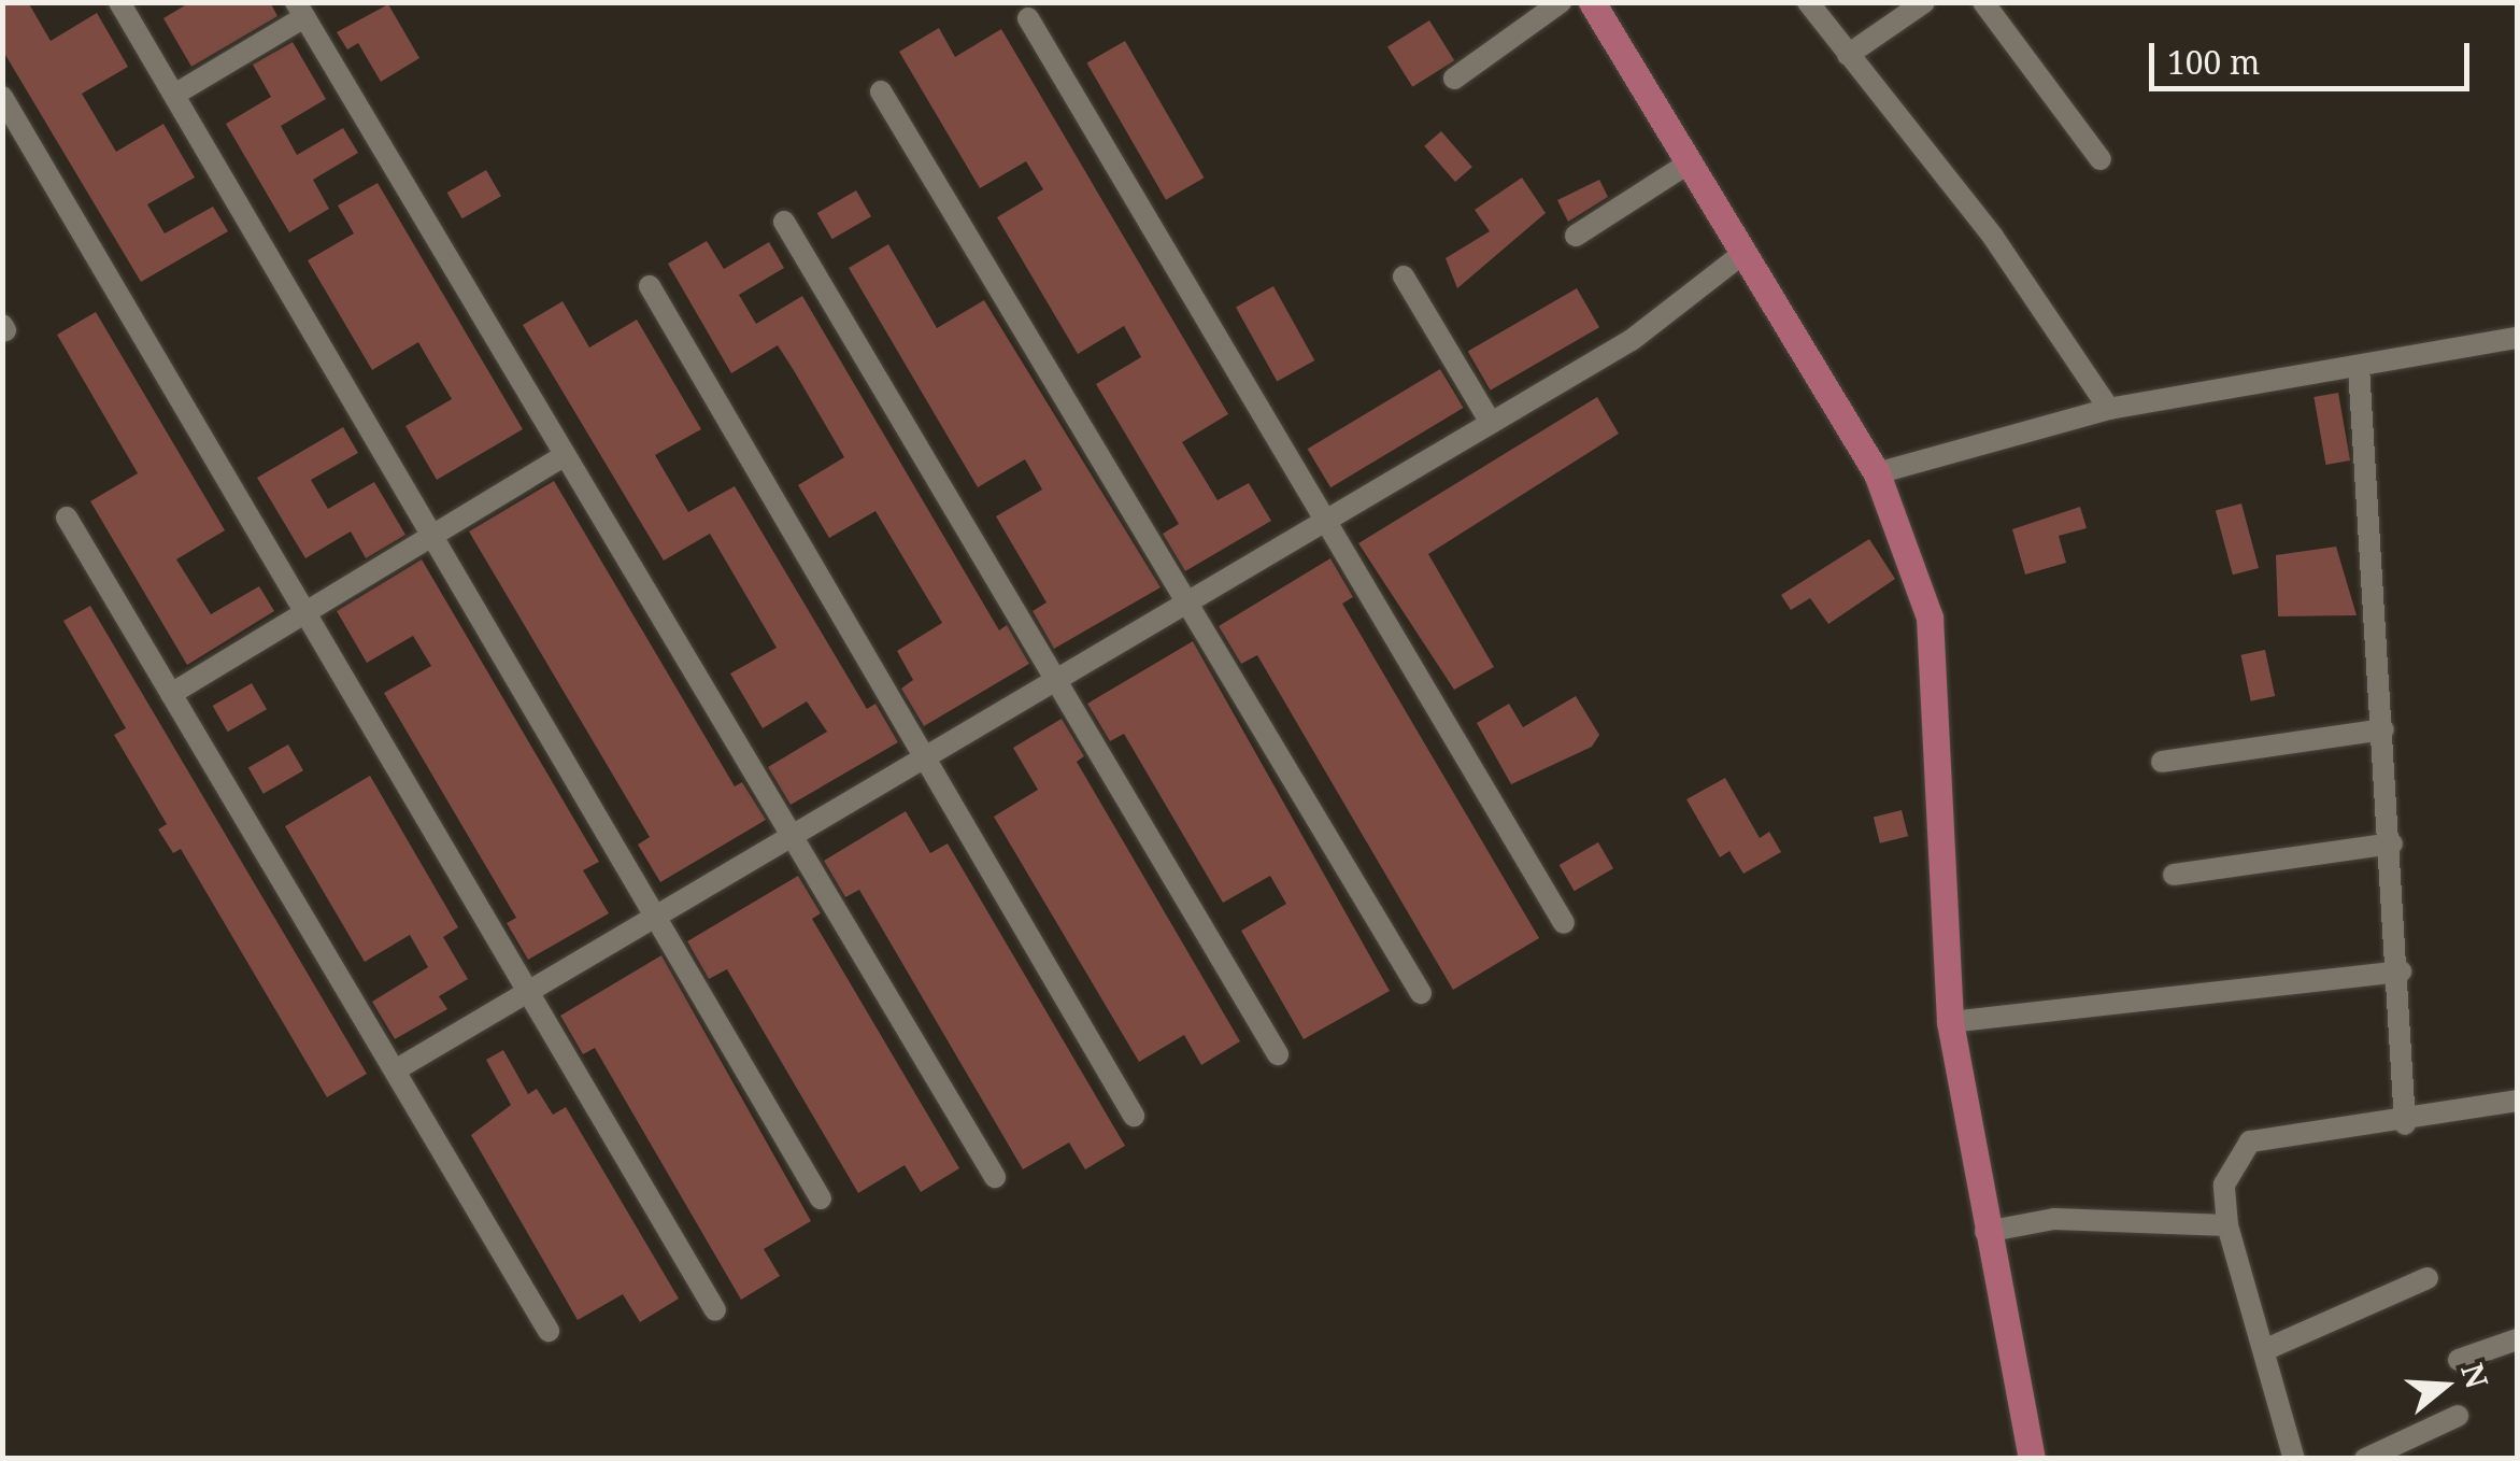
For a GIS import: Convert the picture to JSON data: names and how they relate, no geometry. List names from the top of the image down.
{
  "scale_bar": "100 m",
  "north": "right"
}
